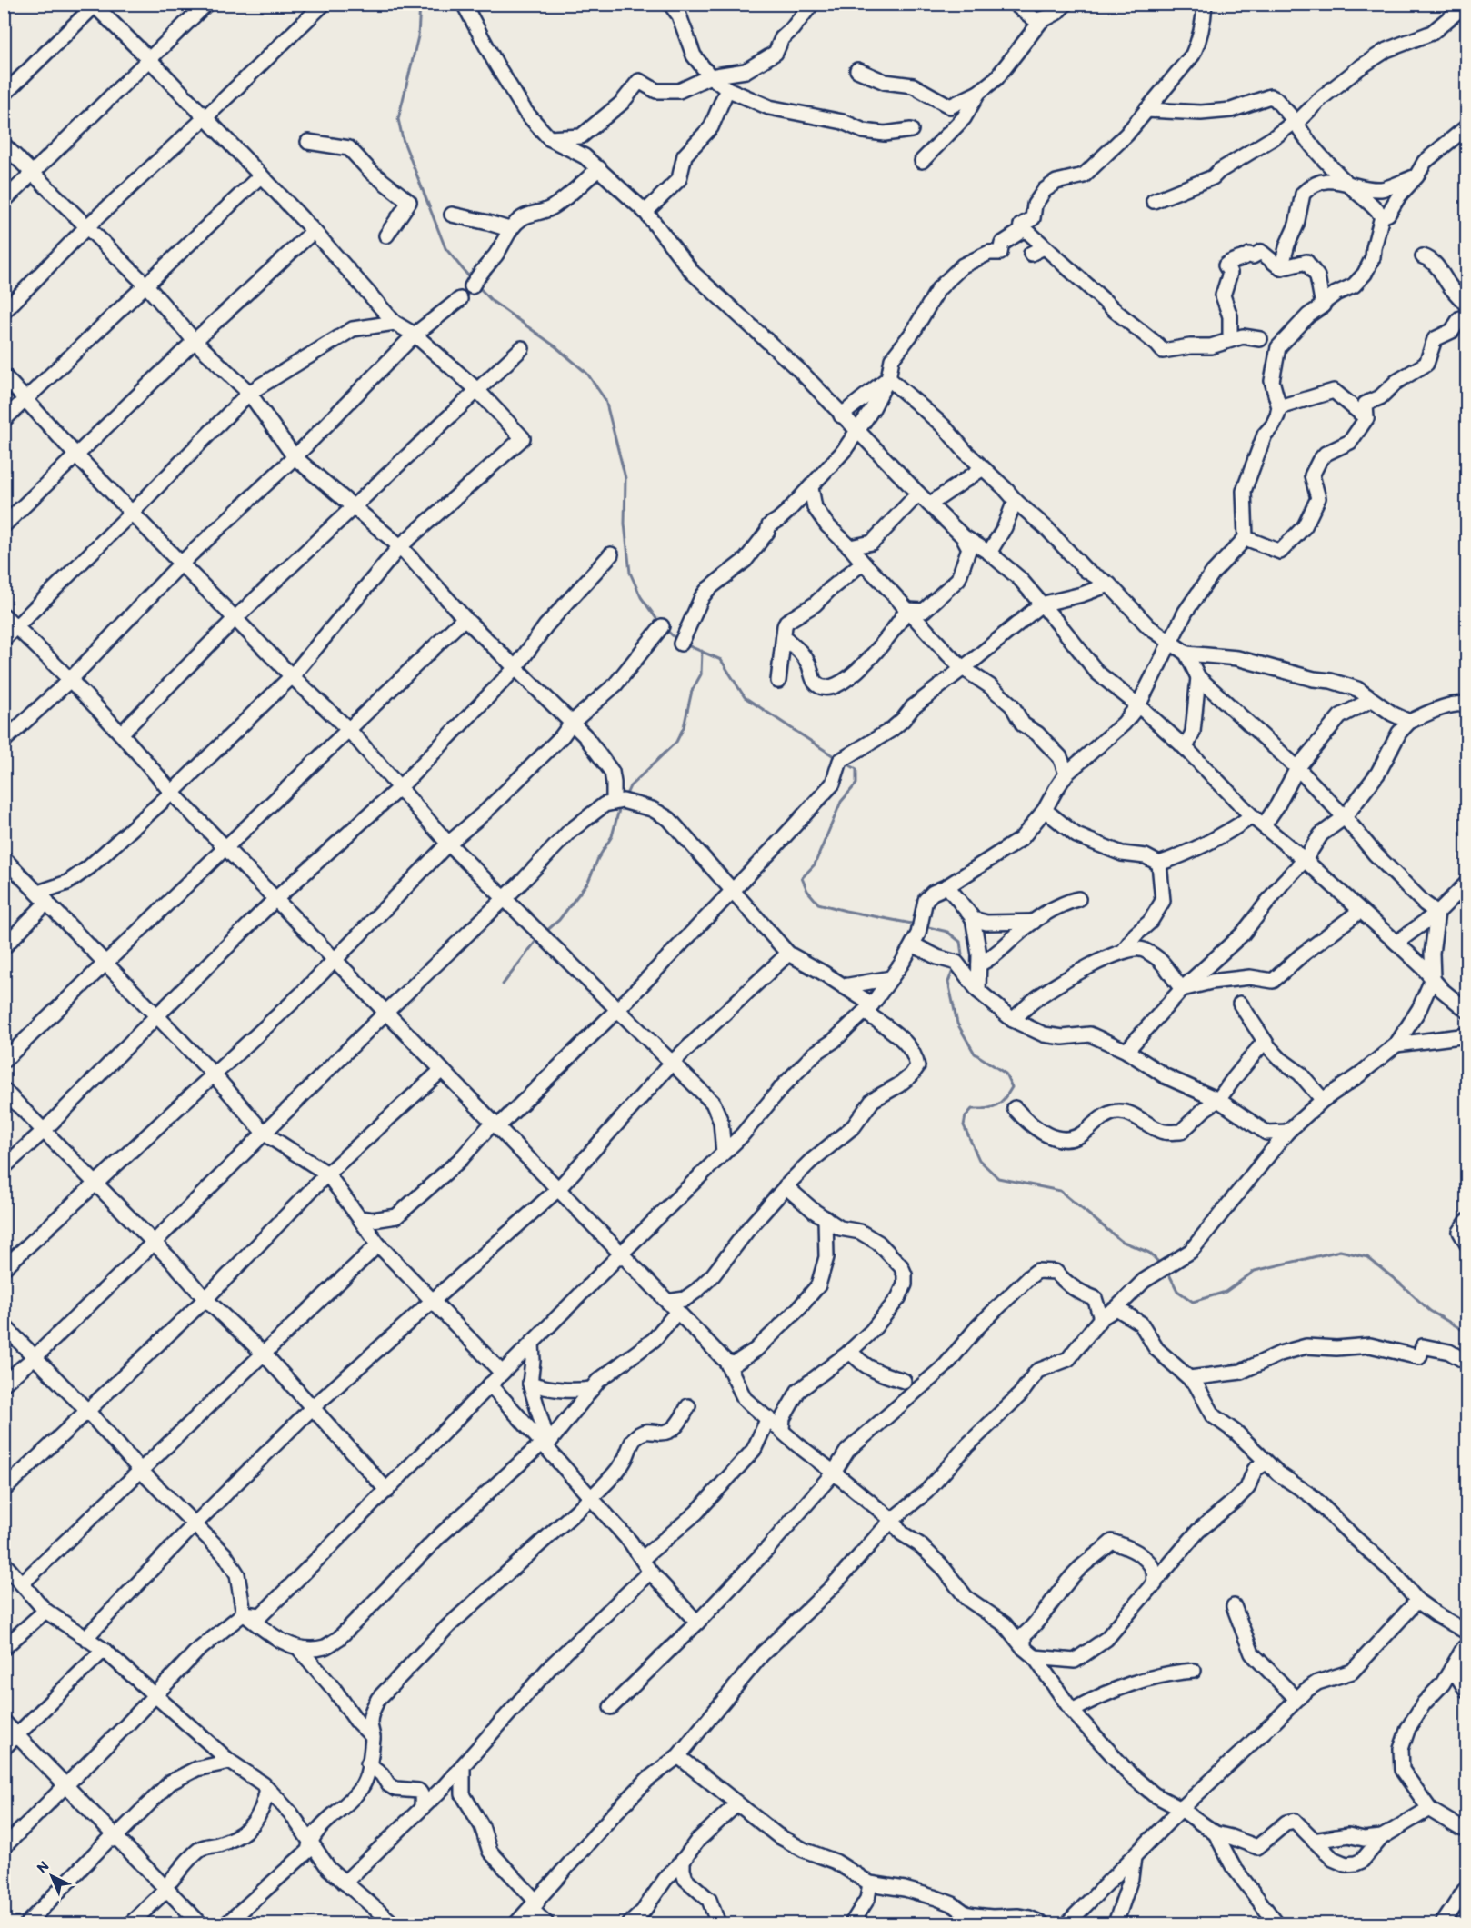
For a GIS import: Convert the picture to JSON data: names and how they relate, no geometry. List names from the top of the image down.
{
  "north": "top left"
}
